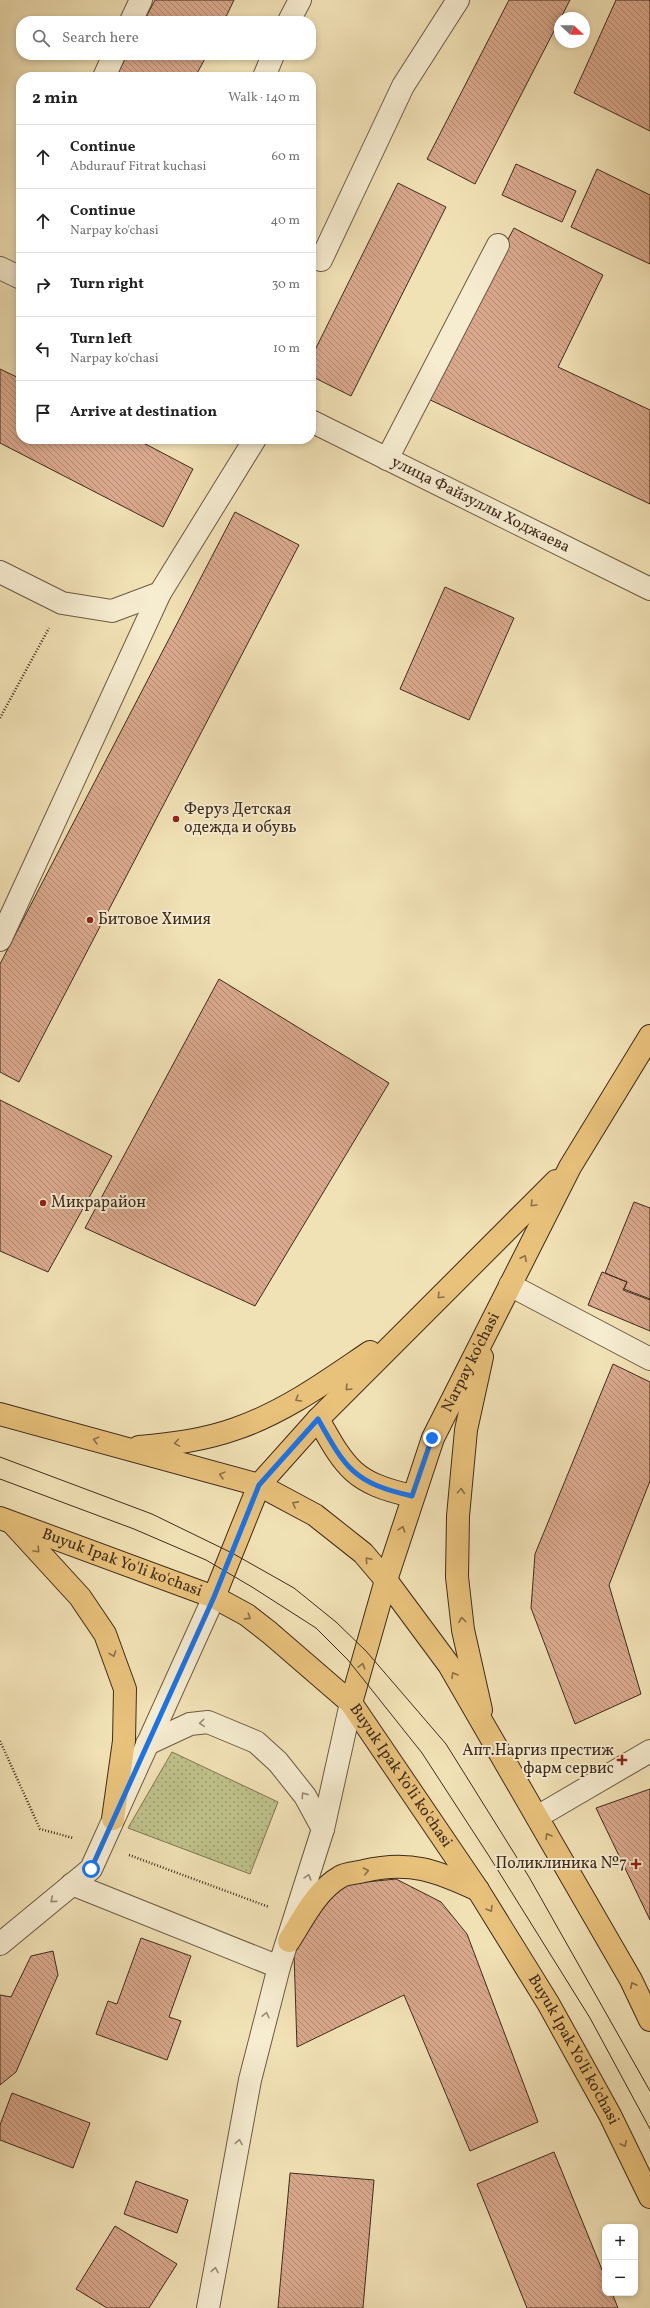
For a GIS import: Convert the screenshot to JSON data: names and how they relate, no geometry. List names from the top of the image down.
{
  "streets": {
    "main road": ["Narpay ko'chasi", "Buyuk Ipak Yo'li ko'chasi"],
    "street": ["улица Файзуллы Ходжаева"]
  },
  "crossings": [
    ["Narpay ko'chasi", "Buyuk Ipak Yo'li ko'chasi"]
  ],
  "places": {
    "other": ["Феруз Детская одежда и обувь", "Битовое Химия", "Микрарайон"],
    "health": ["Апт.Наргиз престиж фарм сервис", "Поликлиника №7"]
  },
  "north": "right",
  "page": {
    "search": "Search here",
    "heading": ["2 min", "Walk · 140 m"],
    "list": [
      ["Continue", "Abdurauf Fitrat kuchasi", "60 m"],
      ["Continue", "Narpay ko'chasi", "40 m"],
      ["Turn right", "30 m"],
      ["Turn left", "Narpay ko'chasi", "10 m"],
      "Arrive at destination"
    ],
    "map_buttons": ["+", "−"]
  }
}
